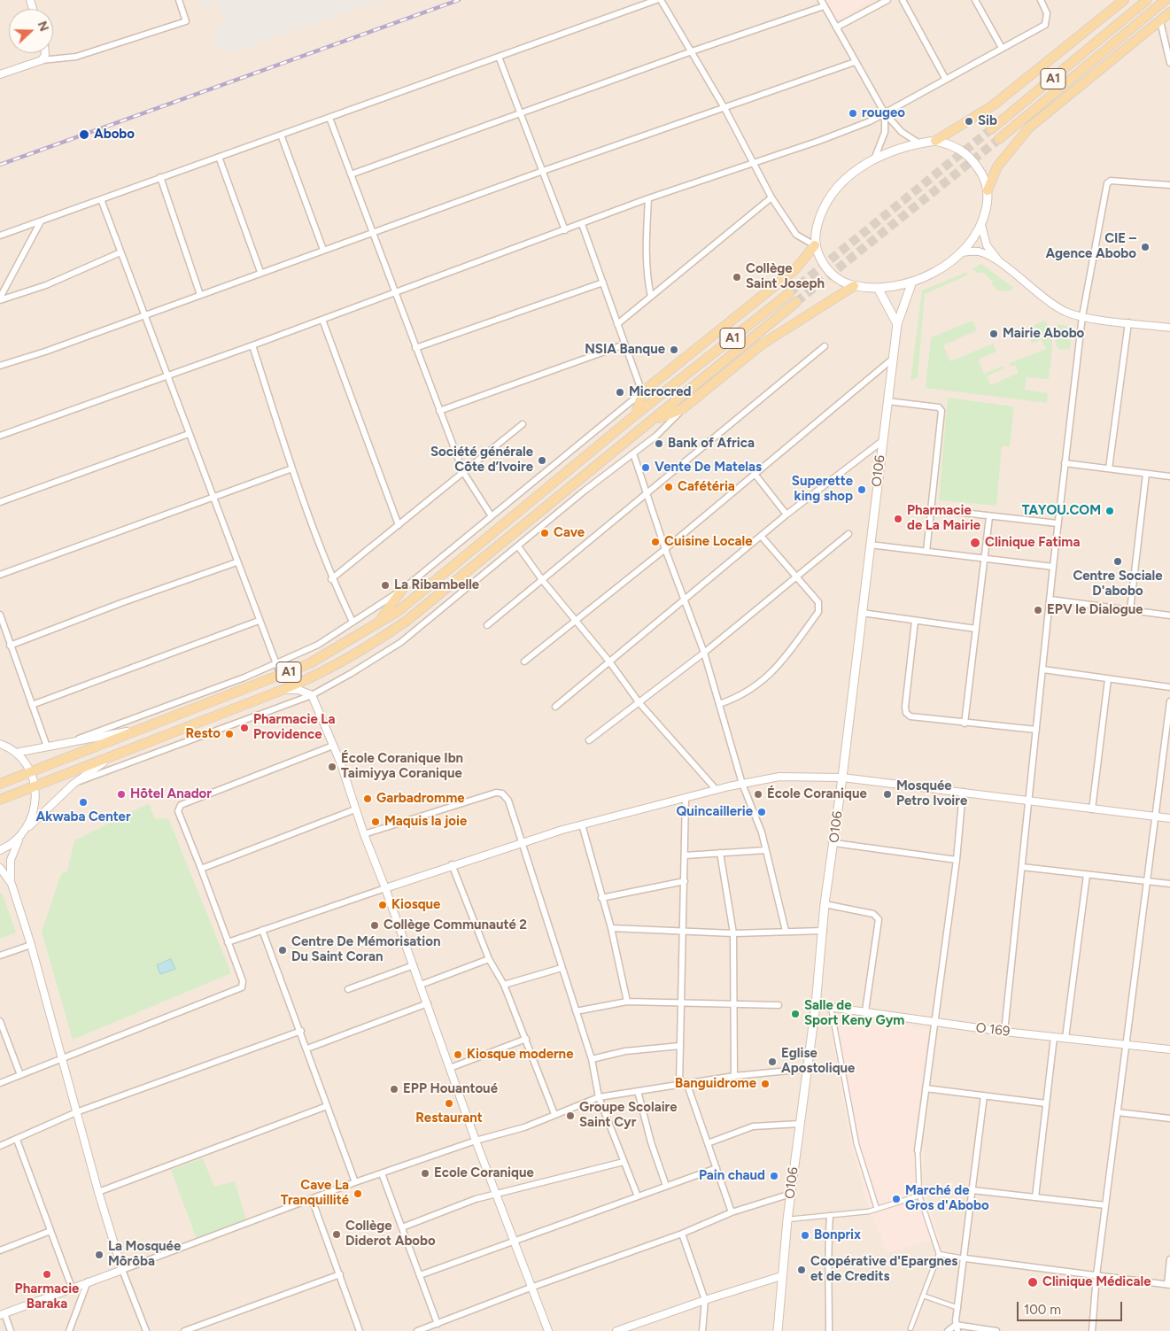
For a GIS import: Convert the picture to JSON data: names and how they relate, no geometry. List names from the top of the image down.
{
  "streets": {
    "main road": ["A1", "O106"],
    "street": ["O 169"]
  },
  "crossings": [
    ["O106", "O 169"]
  ],
  "places": [
    "rougeo",
    "Sib",
    "Abobo",
    "CIE – Agence Abobo",
    "Collège Saint Joseph",
    "Mairie Abobo",
    "NSIA Banque",
    "Microcred",
    "Bank of Africa",
    "Société générale Côte d’Ivoire",
    "Vente De Matelas",
    "Cafétéria",
    "Superette king shop",
    "TAYOU.COM",
    "Pharmacie de La Mairie",
    "Cave",
    "Cuisine Locale",
    "Clinique Fatima",
    "Centre Sociale D'abobo",
    "La Ribambelle",
    "EPV le Dialogue",
    "Pharmacie La Providence",
    "Resto",
    "École Coranique Ibn Taimiyya Coranique",
    "Hôtel Anador",
    "École Coranique",
    "Mosquée Petro Ivoire",
    "Garbadromme",
    "Akwaba Center",
    "Quincaillerie",
    "Maquis la joie",
    "Kiosque",
    "Collège Communauté 2",
    "Centre De Mémorisation Du Saint Coran",
    "Salle de Sport Keny Gym",
    "Kiosque moderne",
    "Eglise Apostolique",
    "Banguidrome",
    "EPP Houantoué",
    "Restaurant",
    "Groupe Scolaire Saint Cyr",
    "Ecole Coranique",
    "Pain chaud",
    "Cave La Tranquillité",
    "Marché de Gros d'Abobo",
    "Collège Diderot Abobo",
    "Bonprix",
    "La Mosquée Môrôba",
    "Coopérative d'Epargnes et de Credits",
    "Pharmacie Baraka",
    "Clinique Médicale"
  ],
  "scale_bar": "100 m",
  "north": "right"
}
